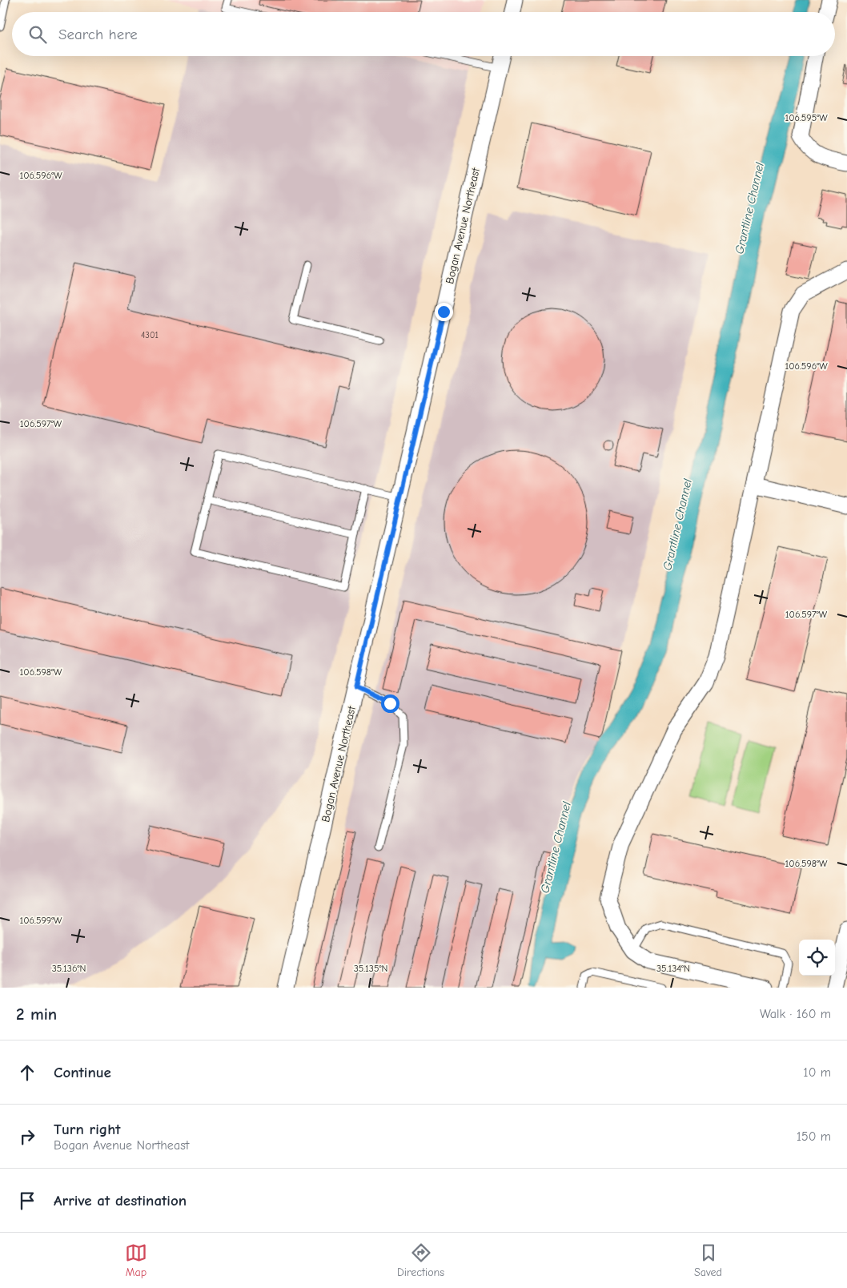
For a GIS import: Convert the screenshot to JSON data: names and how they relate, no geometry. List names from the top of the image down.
{
  "streets": {
    "street": ["Bogan Avenue Northeast"]
  },
  "water": ["Grantline Channel"],
  "house_numbers": ["4301"],
  "page": {
    "search": "Search here",
    "heading": ["2 min", "Walk · 160 m"],
    "list": [
      ["Continue", "10 m"],
      ["Turn right", "Bogan Avenue Northeast", "150 m"],
      "Arrive at destination"
    ],
    "nav": ["Map", "Directions", "Saved"]
  },
  "coordinates": [
    "106.595°W",
    "106.596°W",
    "106.597°W",
    "106.598°W",
    "106.599°W",
    "35.136°N",
    "35.135°N",
    "35.134°N"
  ]
}
